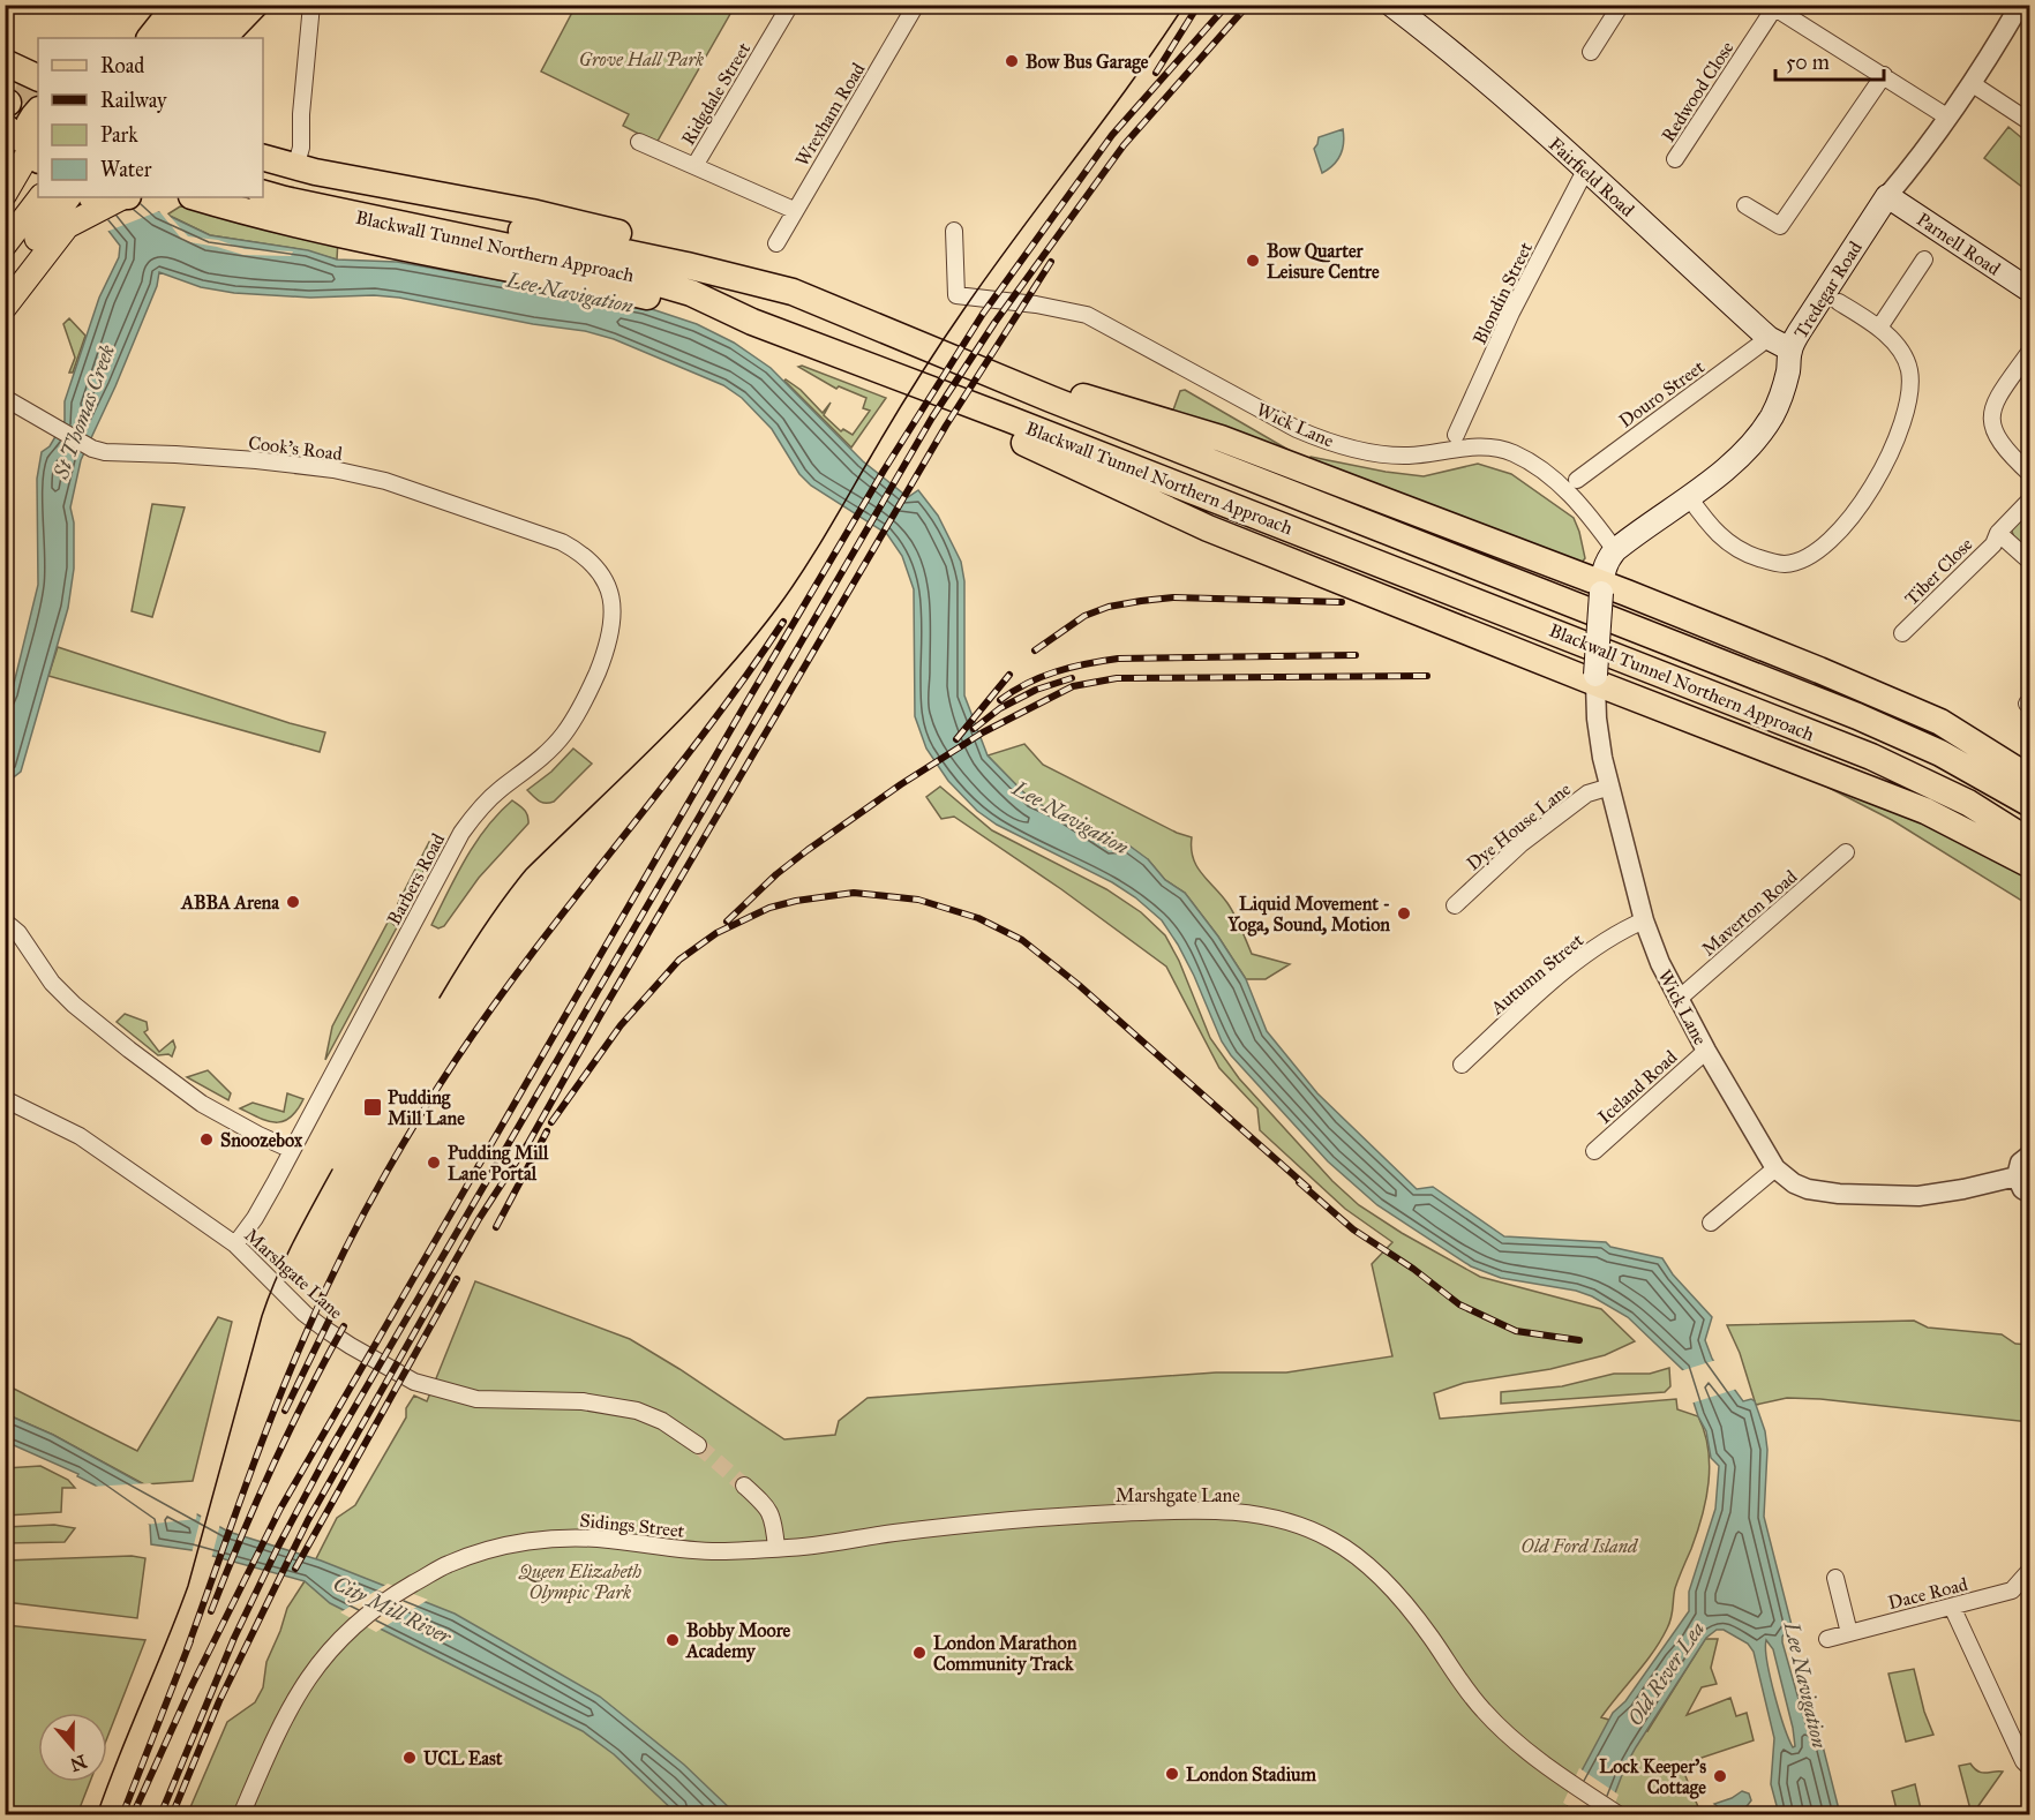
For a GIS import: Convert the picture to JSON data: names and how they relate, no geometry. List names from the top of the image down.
{
  "streets": {
    "highway": ["Blackwall Tunnel Northern Approach"],
    "main road": [
      "Fairfield Road",
      "Parnell Road",
      "Tredegar Road",
      "Wick Lane"
    ],
    "street": [
      "Redwood Close",
      "Ridgdale Street",
      "Wrexham Road",
      "Blondin Street",
      "Douro Street",
      "Cook's Road",
      "Tiber Close",
      "Dye House Lane",
      "Barbers Road",
      "Maverton Road",
      "Autumn Street",
      "Iceland Road",
      "Marshgate Lane",
      "Sidings Street",
      "Dace Road"
    ]
  },
  "crossings": [
    ["Fairfield Road", "Tredegar Road"],
    ["Fairfield Road", "Blondin Street"],
    ["Fairfield Road", "Douro Street"],
    ["Parnell Road", "Tredegar Road"],
    ["Tredegar Road", "Wick Lane"],
    ["Wick Lane", "Dye House Lane"],
    ["Wick Lane", "Maverton Road"],
    ["Wick Lane", "Autumn Street"],
    ["Wick Lane", "Iceland Road"],
    ["Cook's Road", "Barbers Road"],
    ["Barbers Road", "Marshgate Lane"],
    ["Marshgate Lane", "Sidings Street"]
  ],
  "water": [
    "Lee Navigation",
    "St Thomas Creek",
    "City Mill River",
    "Old River Lea"
  ],
  "parks": ["Grove Hall Park", "Old Ford Island", "Queen Elizabeth Olympic Park"],
  "places": {
    "other": [
      "Bow Bus Garage",
      "Bow Quarter Leisure Centre",
      "ABBA Arena",
      "Liquid Movement - Yoga, Sound, Motion",
      "Snoozebox",
      "Pudding Mill Lane Portal",
      "Bobby Moore Academy",
      "London Marathon Community Track",
      "UCL East",
      "London Stadium",
      "Lock Keeper's Cottage"
    ],
    "transit": ["Pudding Mill Lane"]
  },
  "legend": [
    "Road",
    "Railway",
    "Park",
    "Water"
  ],
  "scale_bar": "50 m",
  "north": "bottom"
}
